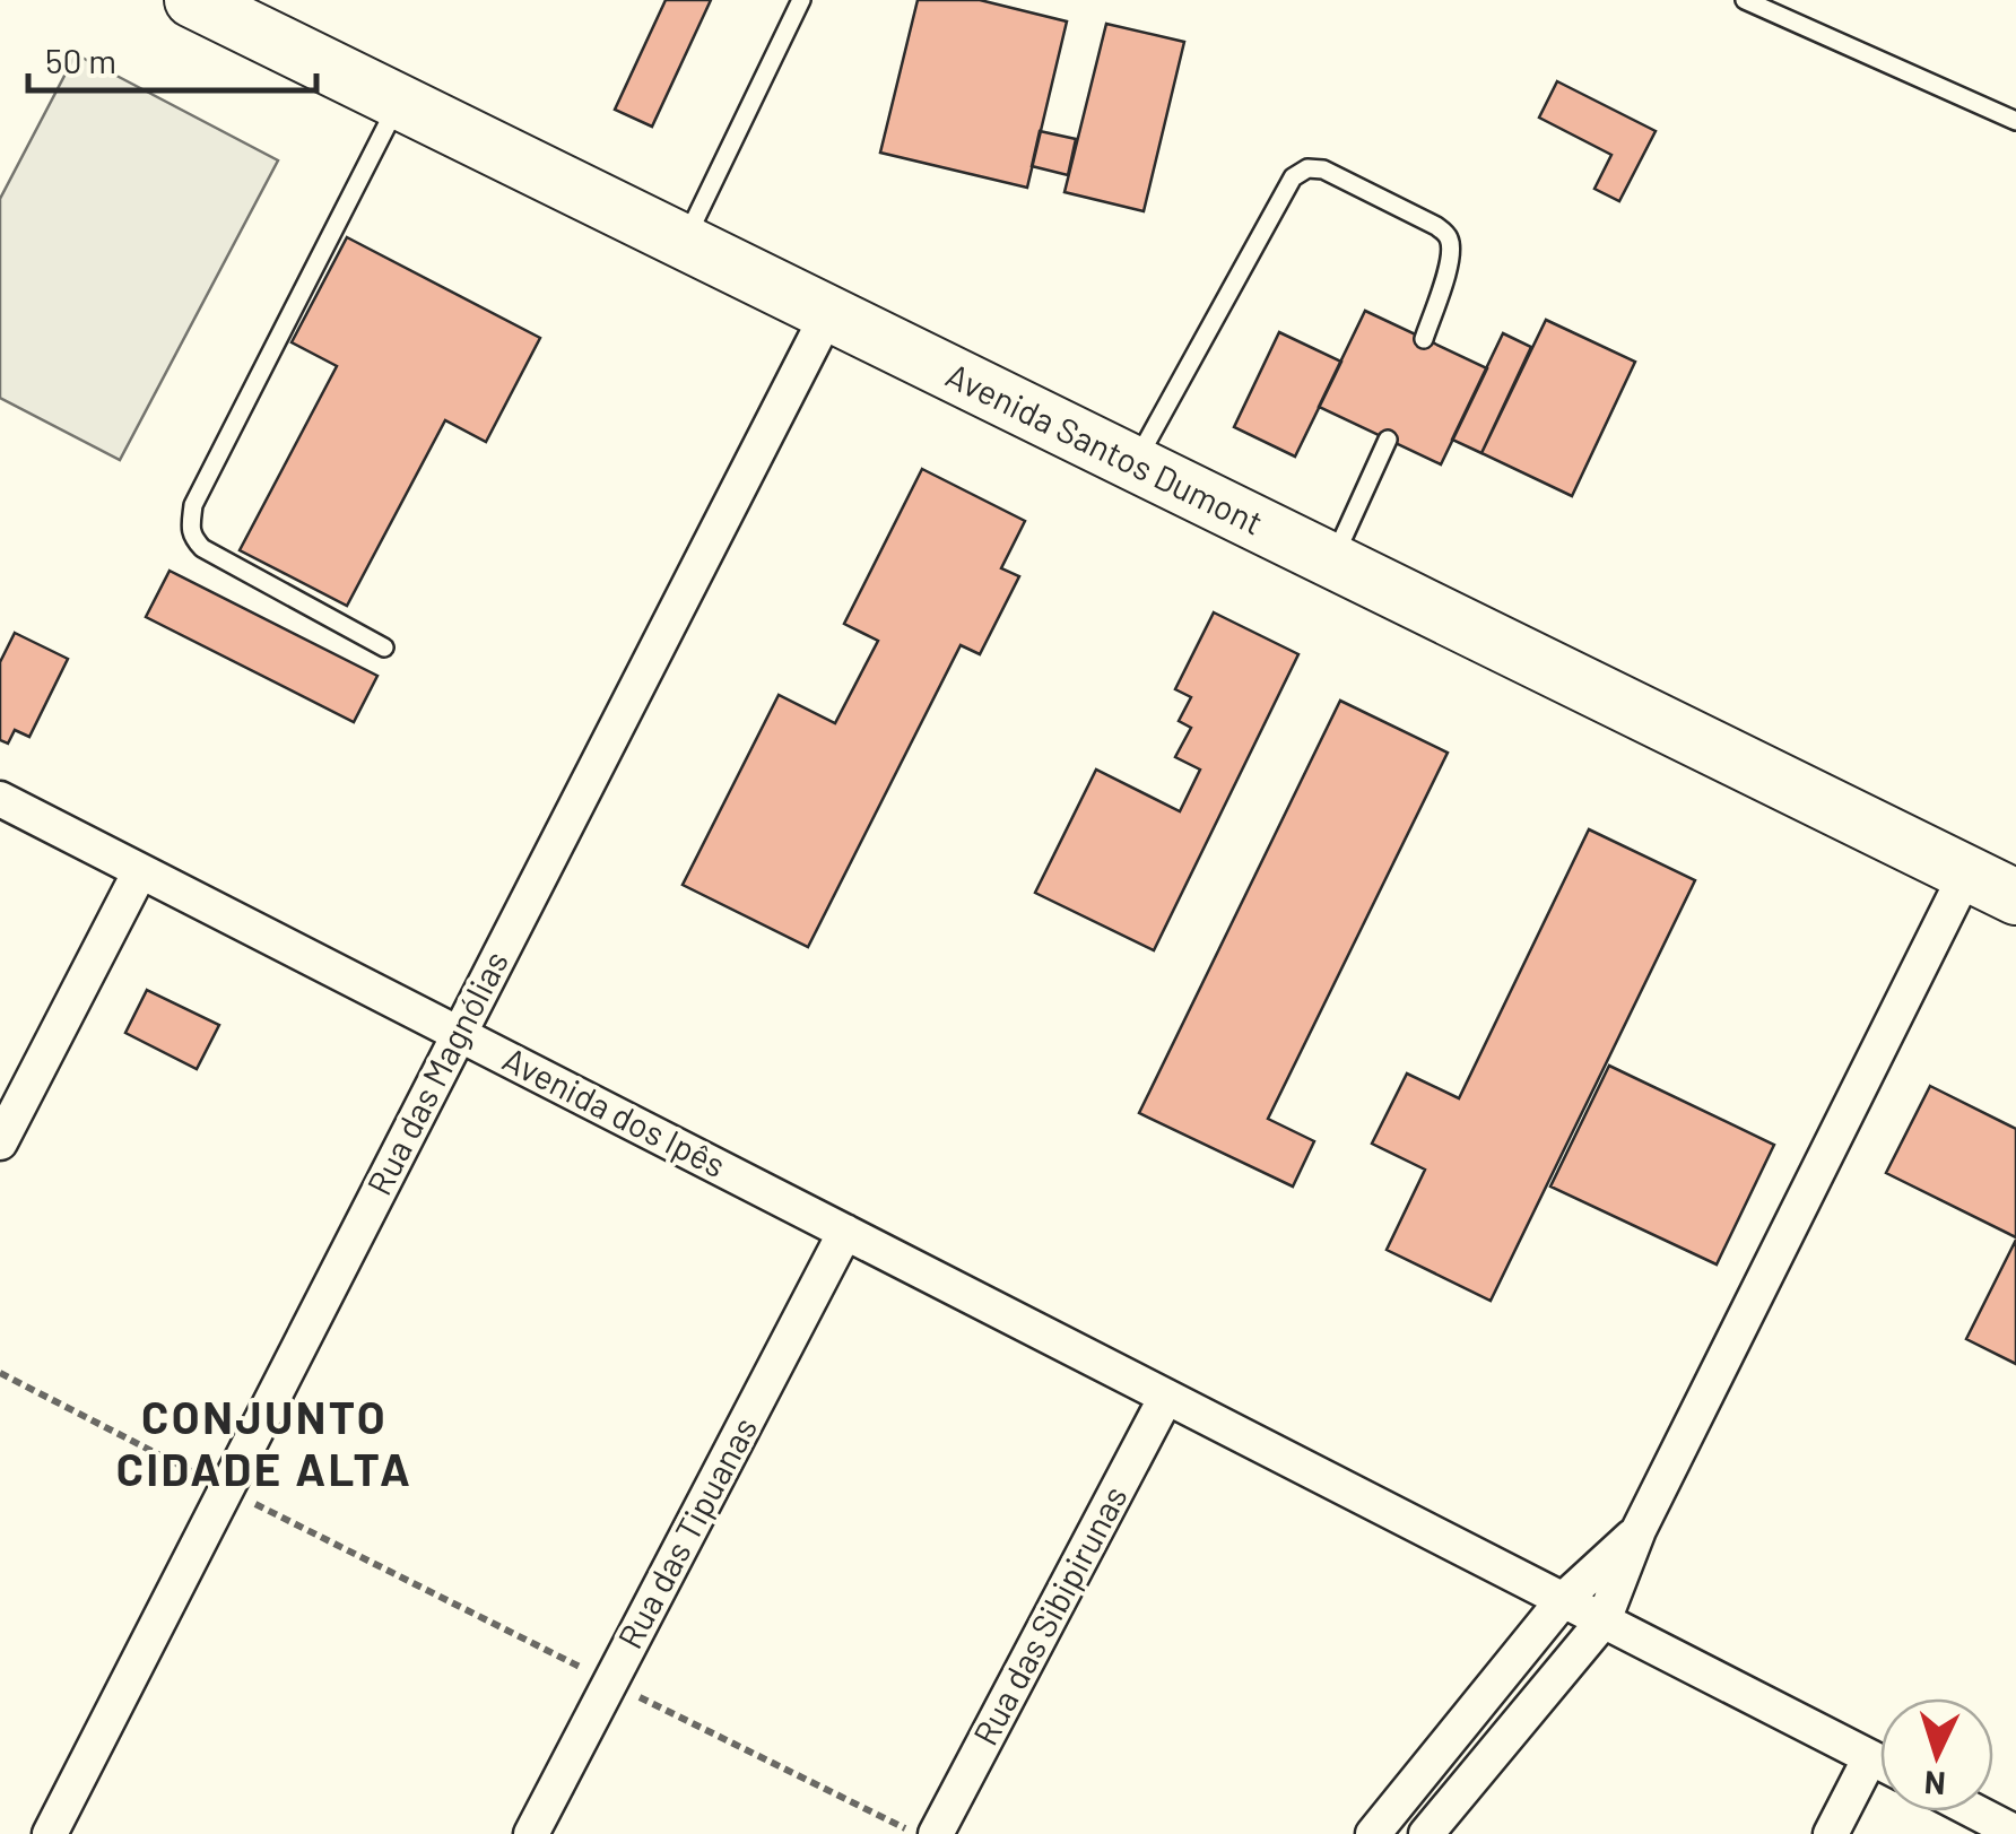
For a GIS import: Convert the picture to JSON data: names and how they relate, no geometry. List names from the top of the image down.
{
  "streets": {
    "main road": ["Avenida Santos Dumont"],
    "street": [
      "Rua das Magnólias",
      "Avenida dos Ipês",
      "Rua das Tipuanas",
      "Rua das Sibipirunas"
    ]
  },
  "crossings": [
    ["Avenida Santos Dumont", "Rua das Magnólias"],
    ["Rua das Magnólias", "Avenida dos Ipês"],
    ["Avenida dos Ipês", "Rua das Tipuanas"],
    ["Avenida dos Ipês", "Rua das Sibipirunas"]
  ],
  "districts": ["CONJUNTO CIDADE ALTA"],
  "scale_bar": "50 m",
  "north": "bottom"
}
